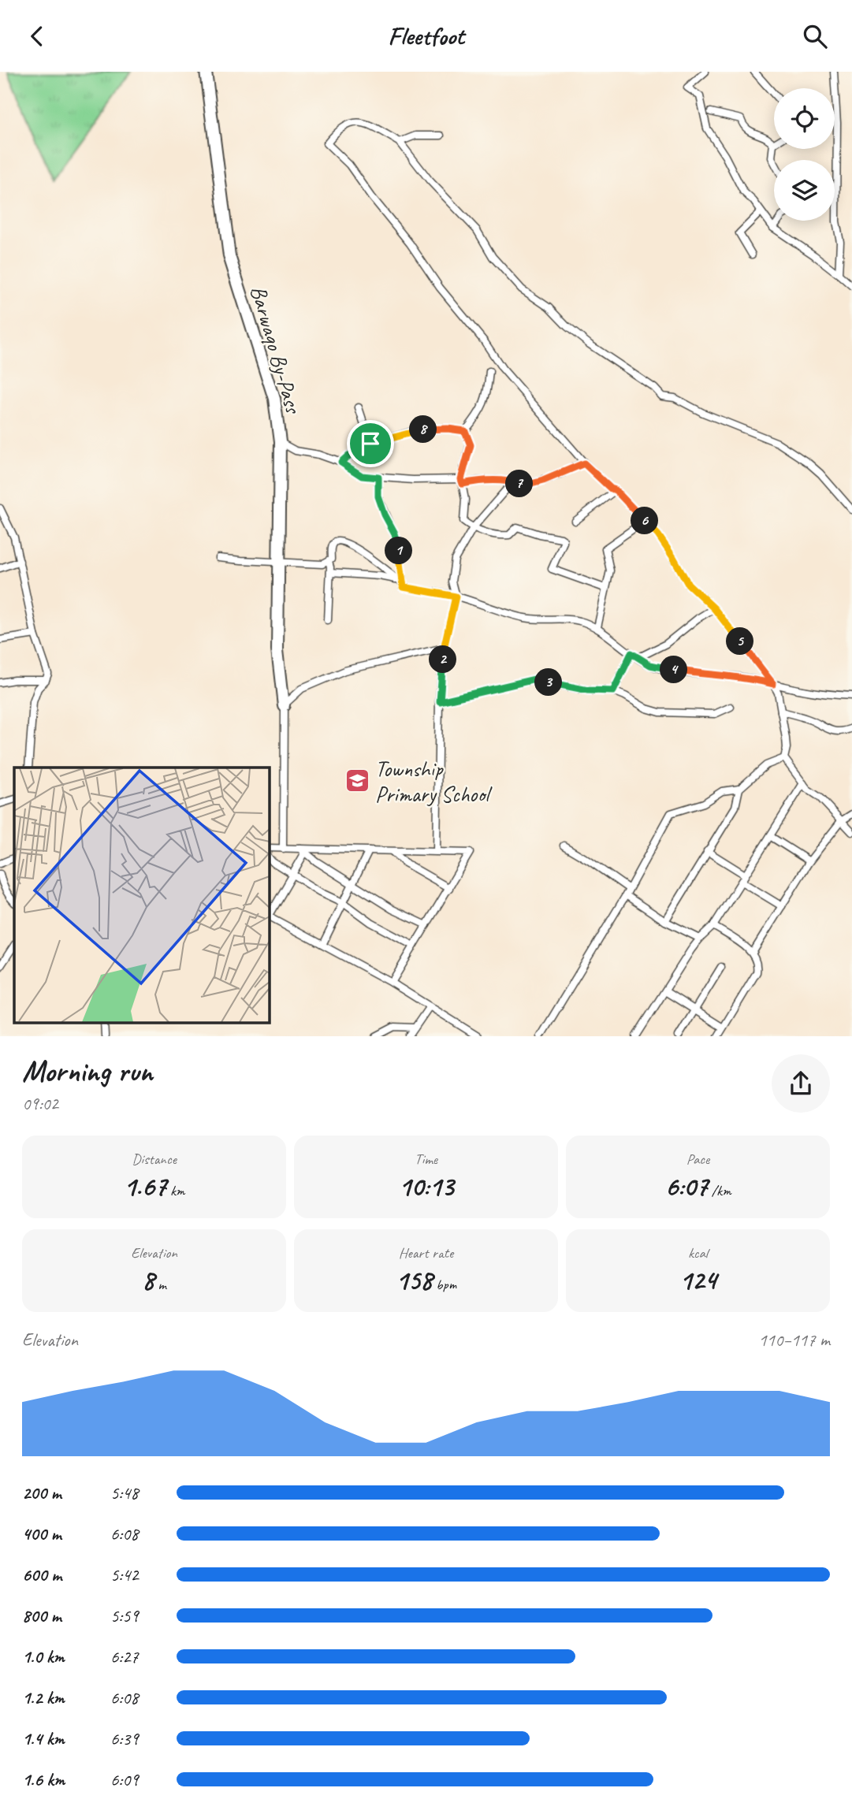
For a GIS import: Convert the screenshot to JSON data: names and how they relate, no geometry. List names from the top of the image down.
{
  "streets": {
    "highway": ["Barwaqo By-Pass"]
  },
  "places": {
    "school or university": ["Township Primary School"]
  },
  "page": {
    "header": "Fleetfoot",
    "pins": [
      "8",
      "7",
      "6",
      "1",
      "5",
      "2",
      "4",
      "3"
    ],
    "heading": ["Morning run", "09:02"],
    "stats": [
      ["Distance", "1.67 km"],
      ["Time", "10:13"],
      ["Pace", "6:07 /km"],
      ["Elevation", "8 m"],
      ["Heart rate", "158 bpm"],
      ["kcal", "124"]
    ],
    "chart": ["Elevation", "110–117 m"],
    "list": [
      {
        "name": "200 m",
        "note": "5:48"
      },
      {
        "name": "400 m",
        "note": "6:08"
      },
      {
        "name": "600 m",
        "note": "5:42"
      },
      {
        "name": "800 m",
        "note": "5:59"
      },
      {
        "name": "1.0 km",
        "note": "6:27"
      },
      {
        "name": "1.2 km",
        "note": "6:08"
      },
      {
        "name": "1.4 km",
        "note": "6:39"
      },
      {
        "name": "1.6 km",
        "note": "6:09"
      }
    ]
  }
}
